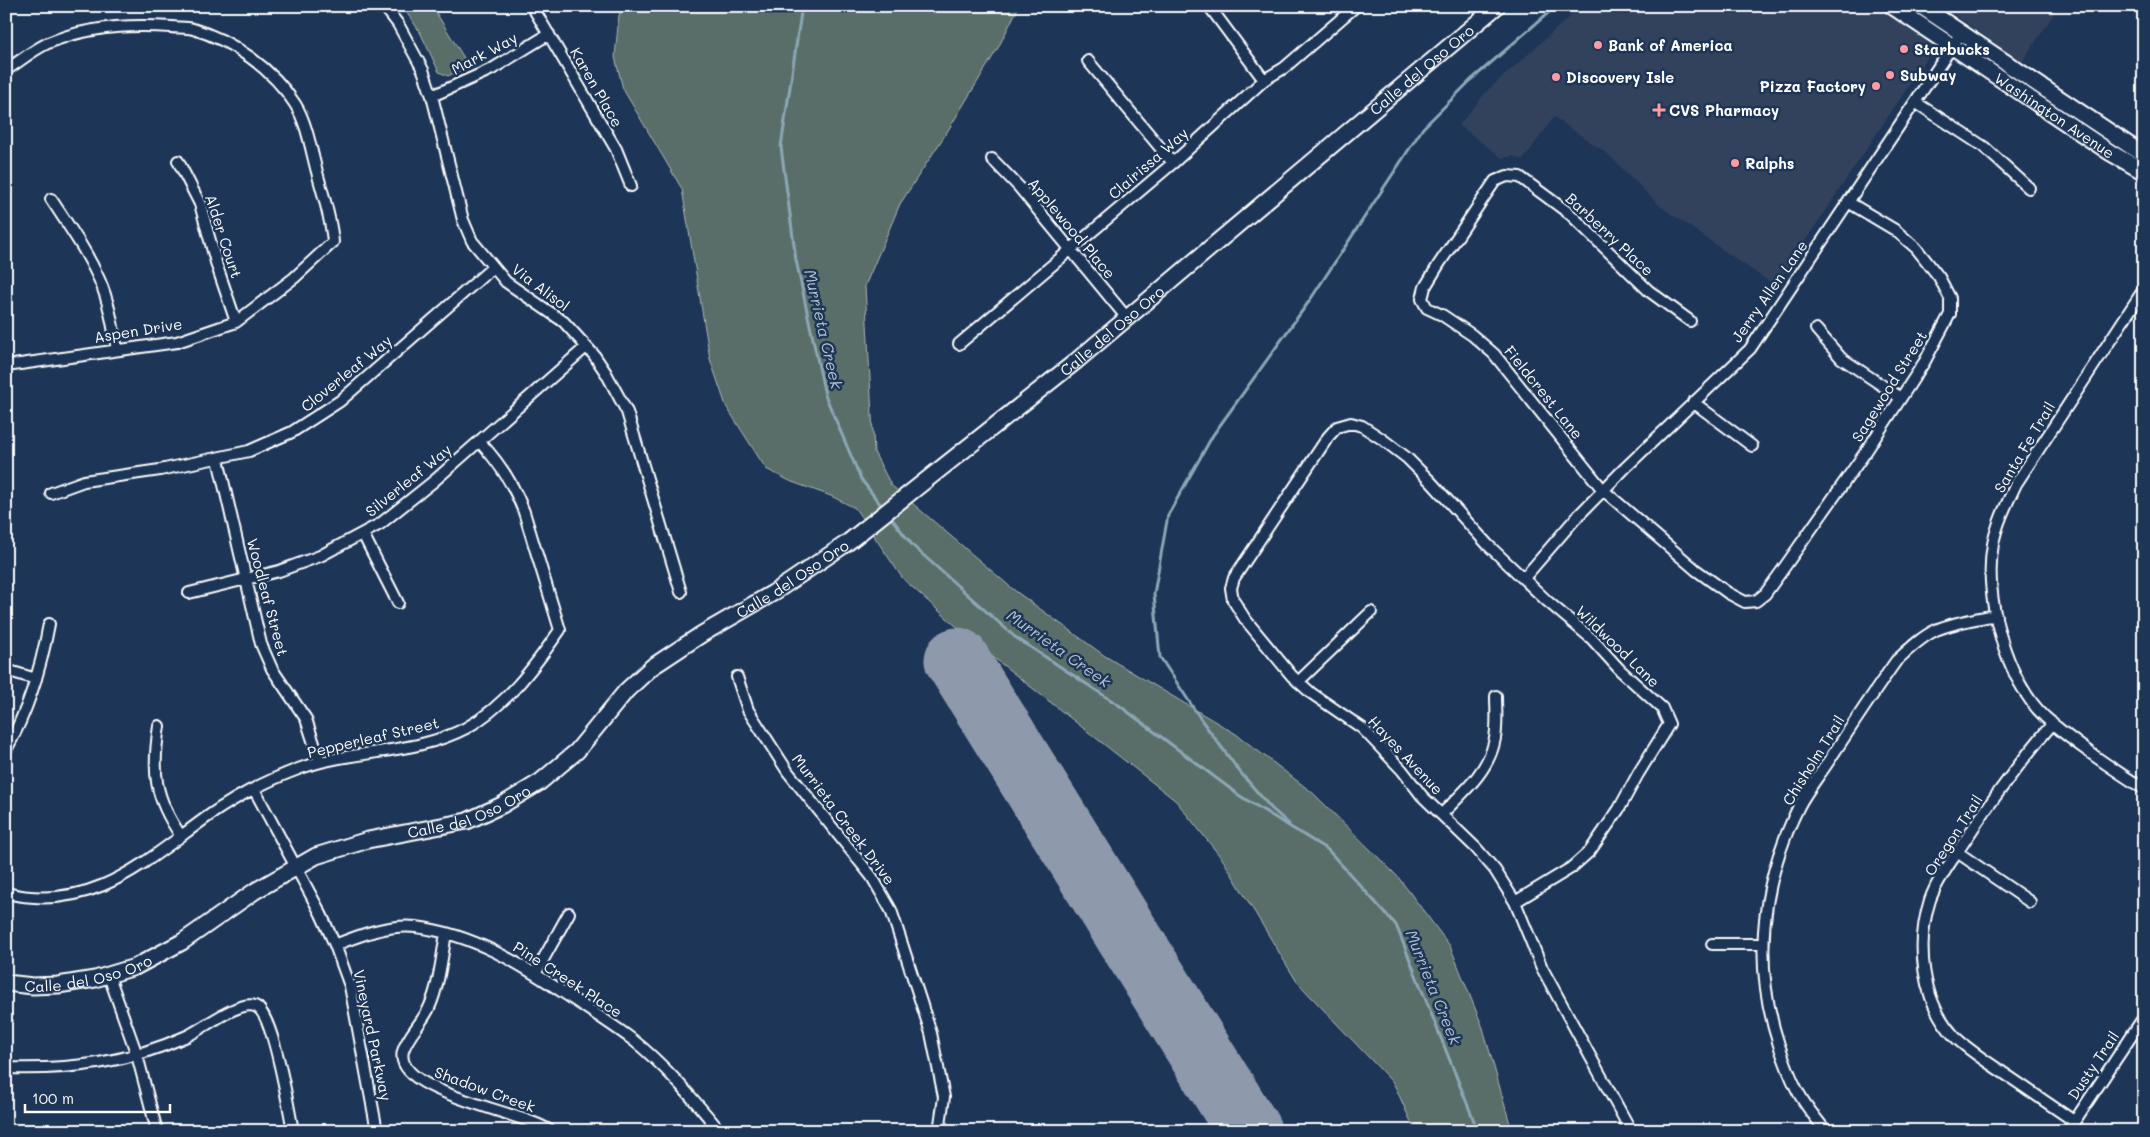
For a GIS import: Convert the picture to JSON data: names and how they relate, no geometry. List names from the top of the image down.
{
  "streets": {
    "main road": ["Calle del Oso Oro", "Washington Avenue"],
    "street": [
      "Mark Way",
      "Karen Place",
      "Clairissa Way",
      "Applewood Place",
      "Barberry Place",
      "Alder Court",
      "Via Alisol",
      "Jerry Allen Lane",
      "Aspen Drive",
      "Cloverleaf Way",
      "Sagewood Street",
      "Fieldcrest Lane",
      "Santa Fe Trail",
      "Silverleaf Way",
      "Woodleaf Street",
      "Wildwood Lane",
      "Pepperleaf Street",
      "Hayes Avenue",
      "Chisholm Trail",
      "Murrieta Creek Drive",
      "Oregon Trail",
      "Pine Creek Place",
      "Vineyard Parkway",
      "Dusty Trail",
      "Shadow Creek"
    ]
  },
  "crossings": [
    ["Mark Way", "Karen Place"],
    ["Mark Way", "Via Alisol"],
    ["Calle del Oso Oro", "Applewood Place"],
    ["Calle del Oso Oro", "Vineyard Parkway"],
    ["Washington Avenue", "Jerry Allen Lane"],
    ["Clairissa Way", "Applewood Place"],
    ["Barberry Place", "Fieldcrest Lane"],
    ["Alder Court", "Aspen Drive"],
    ["Via Alisol", "Cloverleaf Way"],
    ["Via Alisol", "Silverleaf Way"],
    ["Jerry Allen Lane", "Sagewood Street"],
    ["Jerry Allen Lane", "Fieldcrest Lane"],
    ["Jerry Allen Lane", "Wildwood Lane"],
    ["Cloverleaf Way", "Woodleaf Street"],
    ["Sagewood Street", "Fieldcrest Lane"],
    ["Santa Fe Trail", "Chisholm Trail"],
    ["Santa Fe Trail", "Oregon Trail"],
    ["Silverleaf Way", "Woodleaf Street"],
    ["Silverleaf Way", "Pepperleaf Street"],
    ["Woodleaf Street", "Pepperleaf Street"],
    ["Wildwood Lane", "Hayes Avenue"],
    ["Pepperleaf Street", "Vineyard Parkway"],
    ["Oregon Trail", "Dusty Trail"],
    ["Pine Creek Place", "Vineyard Parkway"],
    ["Pine Creek Place", "Shadow Creek"]
  ],
  "water": ["Murrieta Creek"],
  "places": {
    "other": [
      "Bank of America",
      "Starbucks",
      "Subway",
      "Discovery Isle",
      "Pizza Factory",
      "Ralphs"
    ],
    "health": ["CVS Pharmacy"]
  },
  "scale_bar": "100 m"
}
